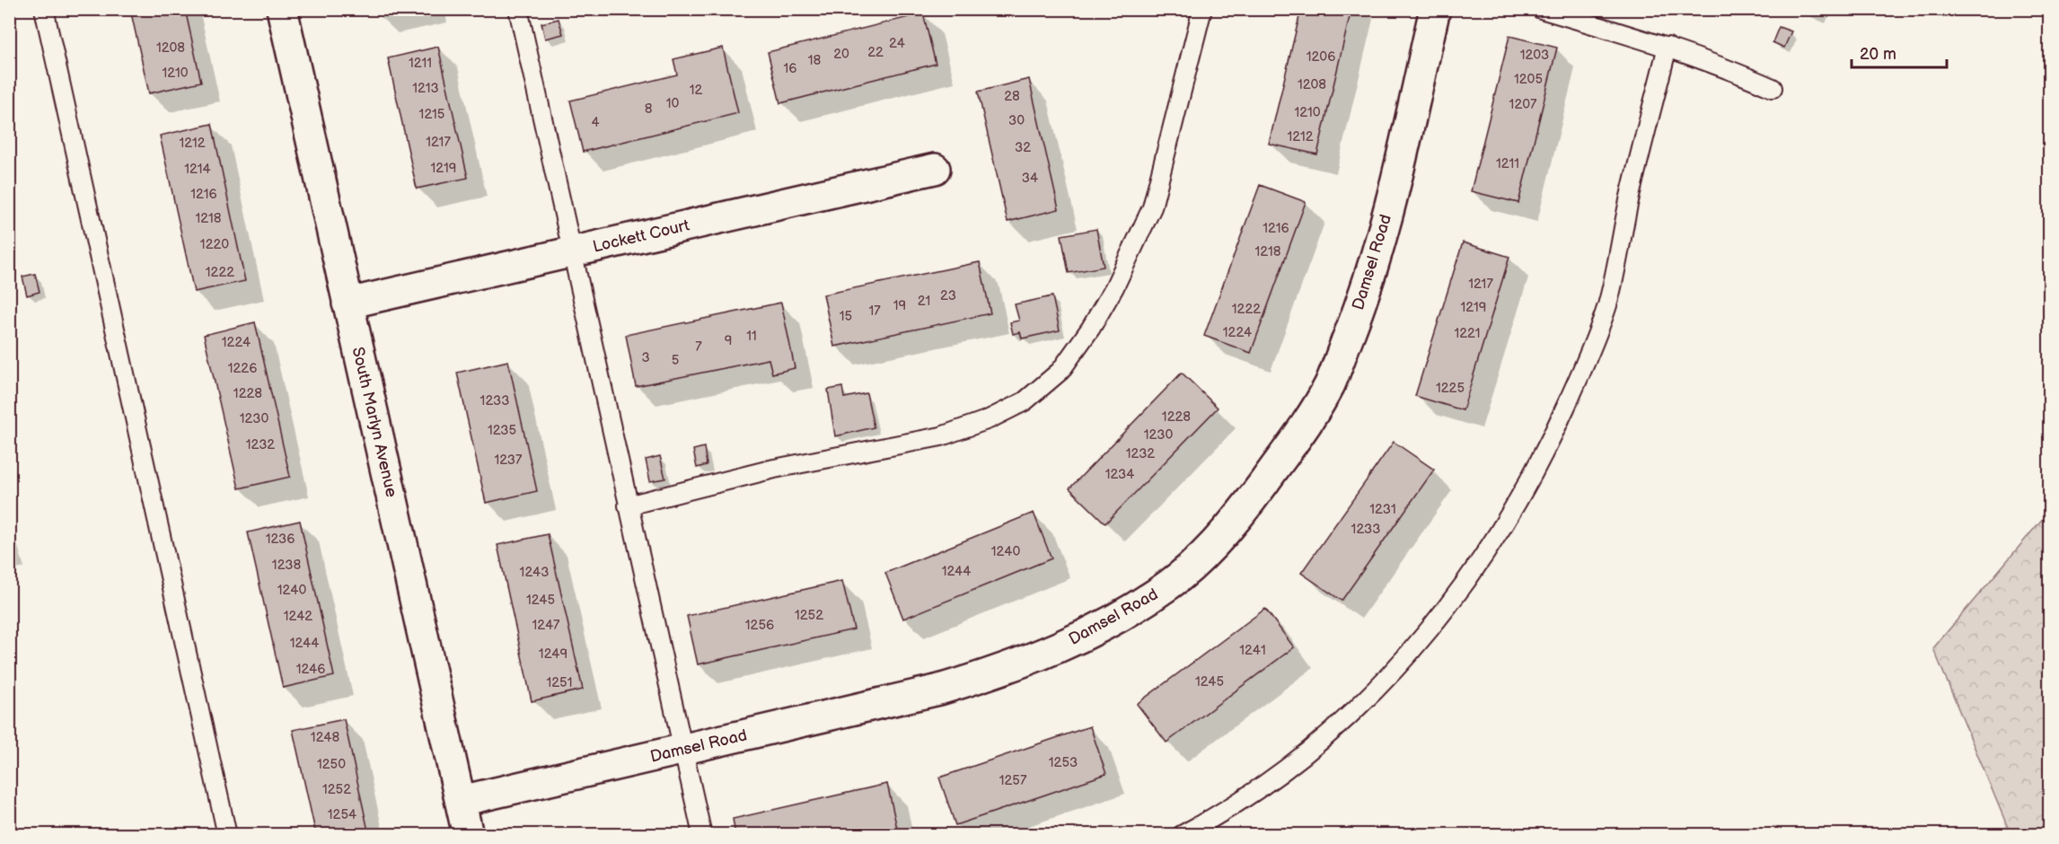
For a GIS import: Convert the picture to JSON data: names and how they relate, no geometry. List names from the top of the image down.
{
  "streets": {
    "street": ["Lockett Court", "Damsel Road", "South Marlyn Avenue"]
  },
  "crossings": [
    ["Lockett Court", "South Marlyn Avenue"],
    ["Damsel Road", "South Marlyn Avenue"]
  ],
  "house_numbers": [
    "24",
    "1208",
    "22",
    "20",
    "1203",
    "1206",
    "18",
    "1211",
    "16",
    "1210",
    "1205",
    "1208",
    "1213",
    "12",
    "28",
    "10",
    "1207",
    "8",
    "1210",
    "1215",
    "30",
    "4",
    "1212",
    "1217",
    "1212",
    "32",
    "1211",
    "1219",
    "1214",
    "34",
    "1216",
    "1218",
    "1216",
    "1220",
    "1218",
    "1222",
    "1217",
    "23",
    "21",
    "19",
    "1219",
    "1222",
    "17",
    "15",
    "1224",
    "1221",
    "11",
    "9",
    "1224",
    "7",
    "3",
    "5",
    "1226",
    "1225",
    "1228",
    "1233",
    "1228",
    "1230",
    "1235",
    "1230",
    "1232",
    "1232",
    "1237",
    "1234",
    "1231",
    "1233",
    "1236",
    "1240",
    "1238",
    "1244",
    "1243",
    "1240",
    "1245",
    "1252",
    "1242",
    "1247",
    "1256",
    "1244",
    "1241",
    "1249",
    "1246",
    "1245",
    "1251",
    "1248",
    "1253",
    "1250",
    "1257",
    "1252",
    "1254"
  ],
  "scale_bar": "20 m"
}
